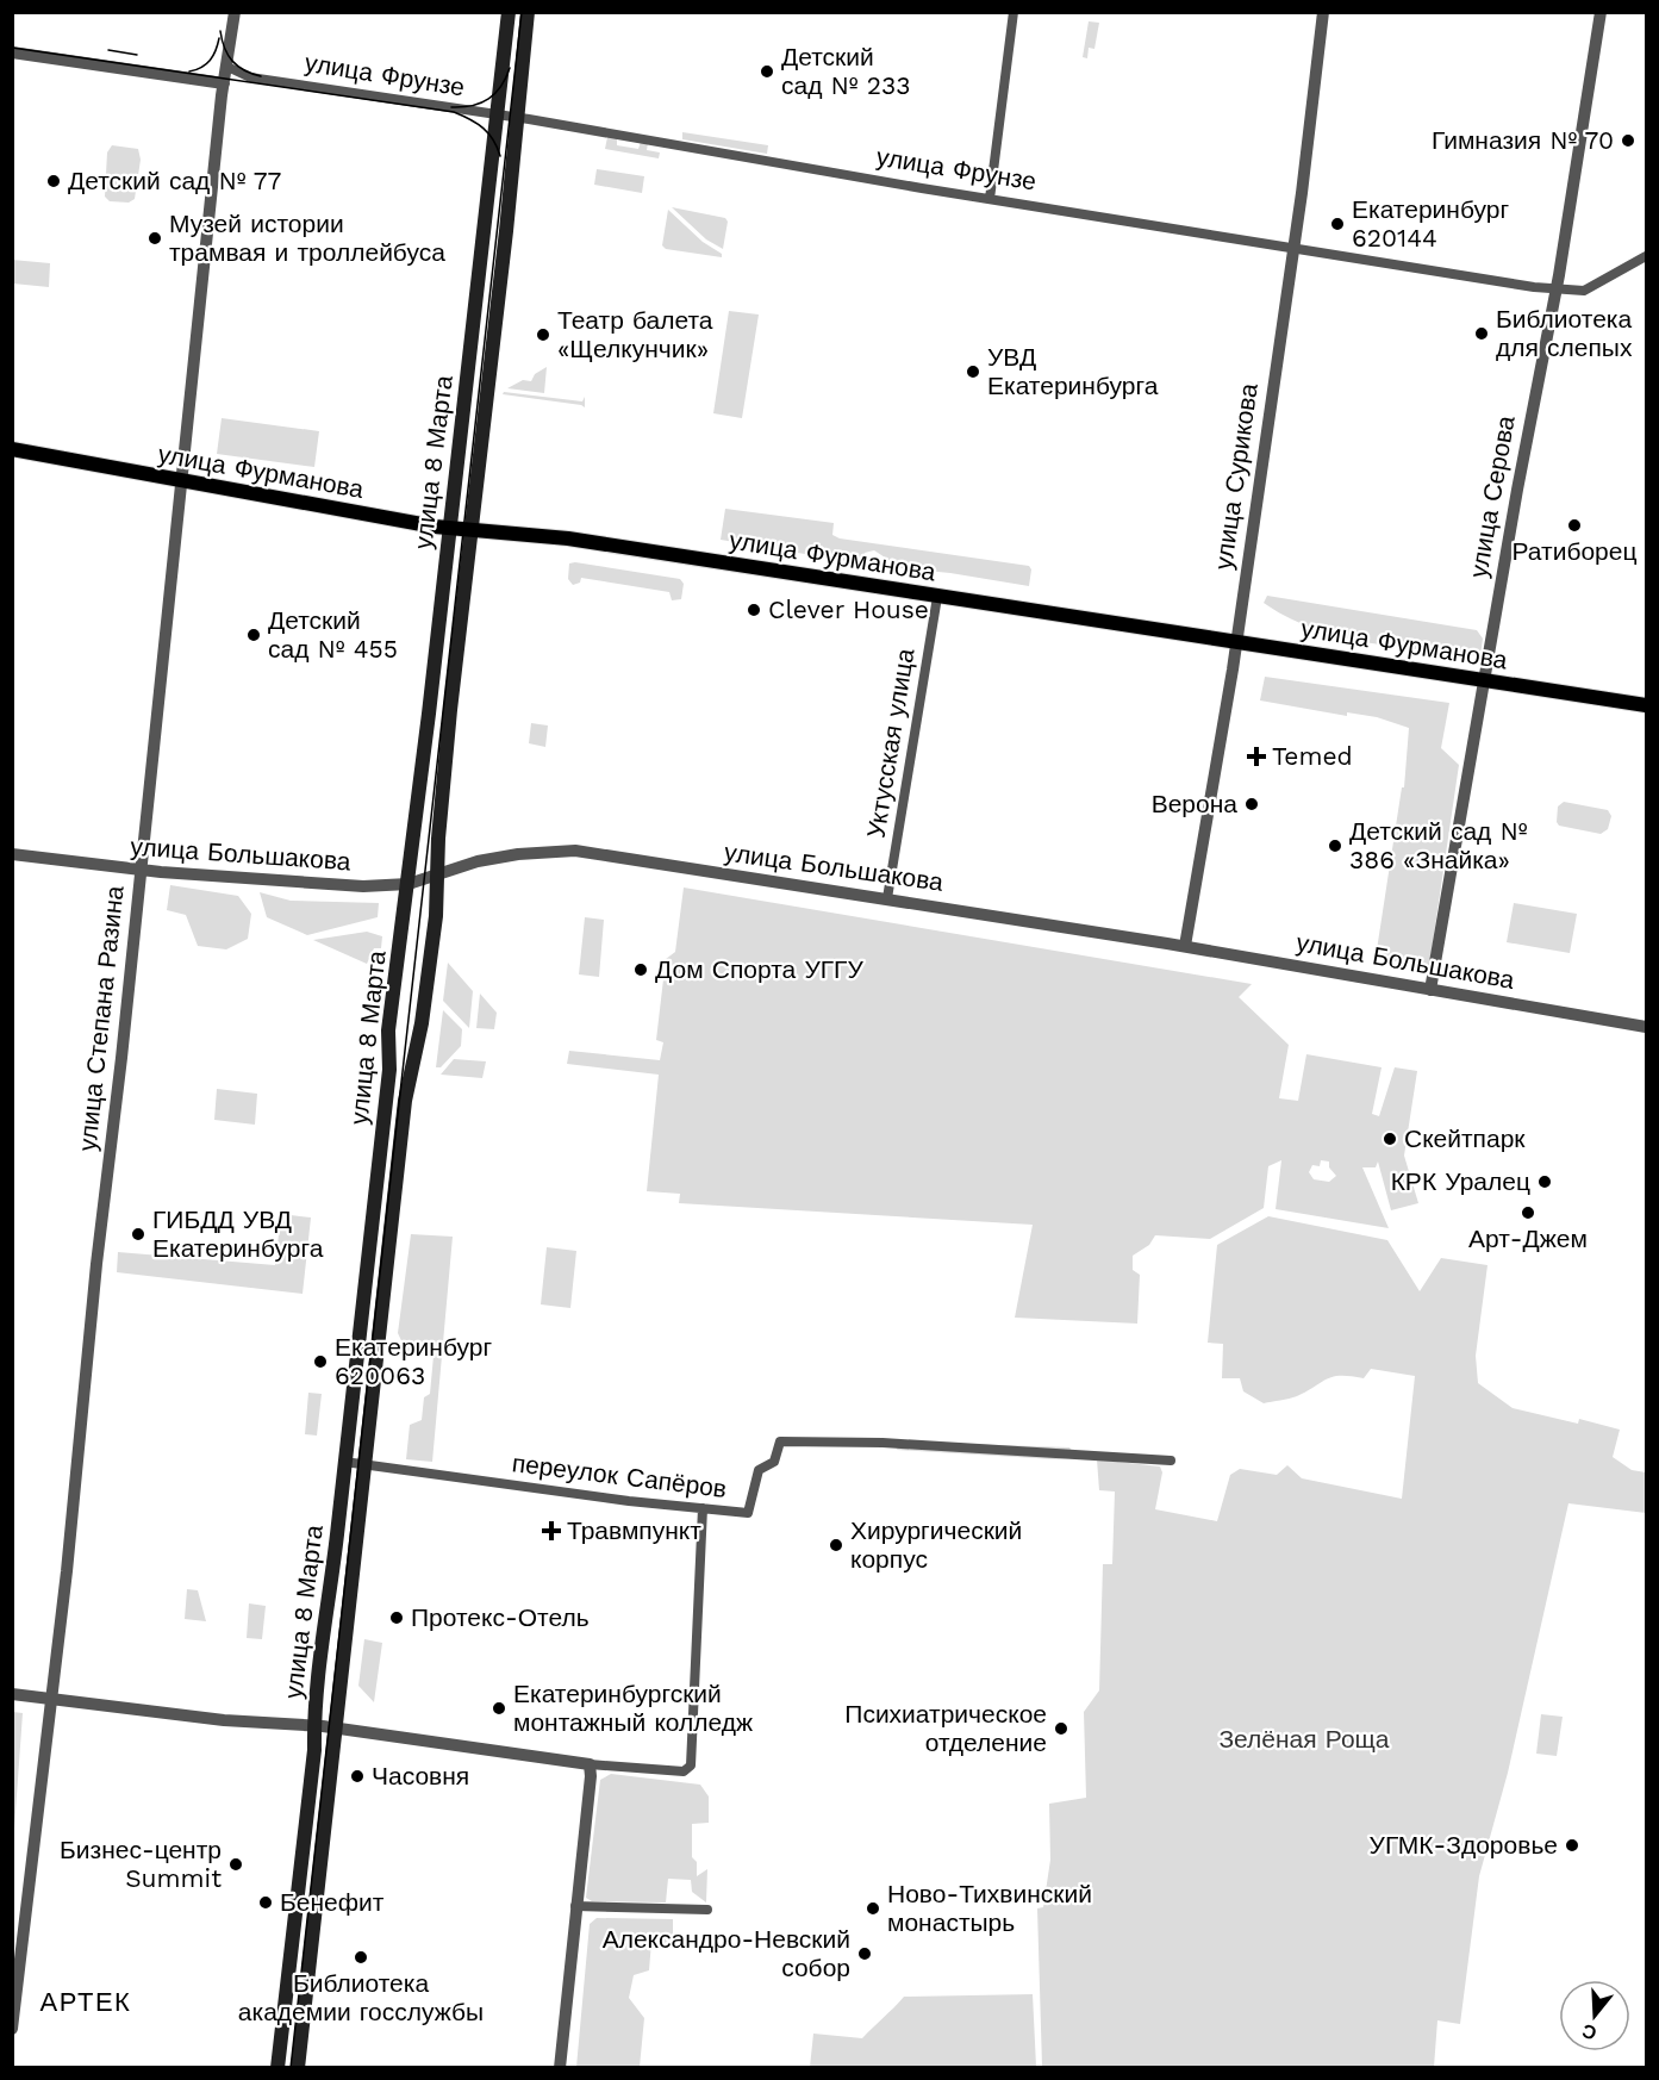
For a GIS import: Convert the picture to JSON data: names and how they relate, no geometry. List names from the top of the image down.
{
  "streets": {
    "main road": ["улица 8 Марта", "улица Фурманова"],
    "street": [
      "улица Фрунзе",
      "улица Сурикова",
      "улица Серова",
      "Уктусская улица",
      "улица Большакова",
      "улица Степана Разина",
      "переулок Сапёров"
    ]
  },
  "crossings": [
    ["улица Фрунзе", "улица 8 Марта"],
    ["улица Фрунзе", "улица Сурикова"],
    ["улица Фрунзе", "улица Серова"],
    ["улица Фрунзе", "улица Степана Разина"],
    ["улица 8 Марта", "улица Фурманова"],
    ["улица 8 Марта", "улица Большакова"],
    ["улица 8 Марта", "переулок Сапёров"],
    ["улица Фурманова", "улица Сурикова"],
    ["улица Фурманова", "улица Серова"],
    ["улица Фурманова", "Уктусская улица"],
    ["улица Фурманова", "улица Степана Разина"],
    ["улица Сурикова", "улица Большакова"],
    ["улица Серова", "улица Большакова"],
    ["Уктусская улица", "улица Большакова"],
    ["улица Большакова", "улица Степана Разина"]
  ],
  "districts": ["АРТЕК"],
  "parks": ["Зелёная Роща"],
  "places": {
    "other": [
      "Детский сад № 233",
      "Гимназия № 70",
      "Детский сад № 77",
      "Екатеринбург 620144",
      "Музей истории трамвая и троллейбуса",
      "Библиотека для слепых",
      "Театр балета «Щелкунчик»",
      "УВД Екатеринбурга",
      "Ратиборец",
      "Clever House",
      "Детский сад № 455",
      "Верона",
      "Детский сад № 386 «Знайка»",
      "Дом Спорта УГГУ",
      "Скейтпарк",
      "КРК Уралец",
      "Арт-Джем",
      "ГИБДД УВД Екатеринбурга",
      "Екатеринбург 620063",
      "Хирургический корпус",
      "Протекс-Отель",
      "Екатеринбургский монтажный колледж",
      "Психиатрическое отделение",
      "Часовня",
      "УГМК-Здоровье",
      "Бизнес-центр Summit",
      "Бенефит",
      "Ново-Тихвинский монастырь",
      "Александро-Невский собор",
      "Библиотека академии госслужбы"
    ],
    "health": ["Temed", "Травмпункт"]
  },
  "north": "bottom"
}
